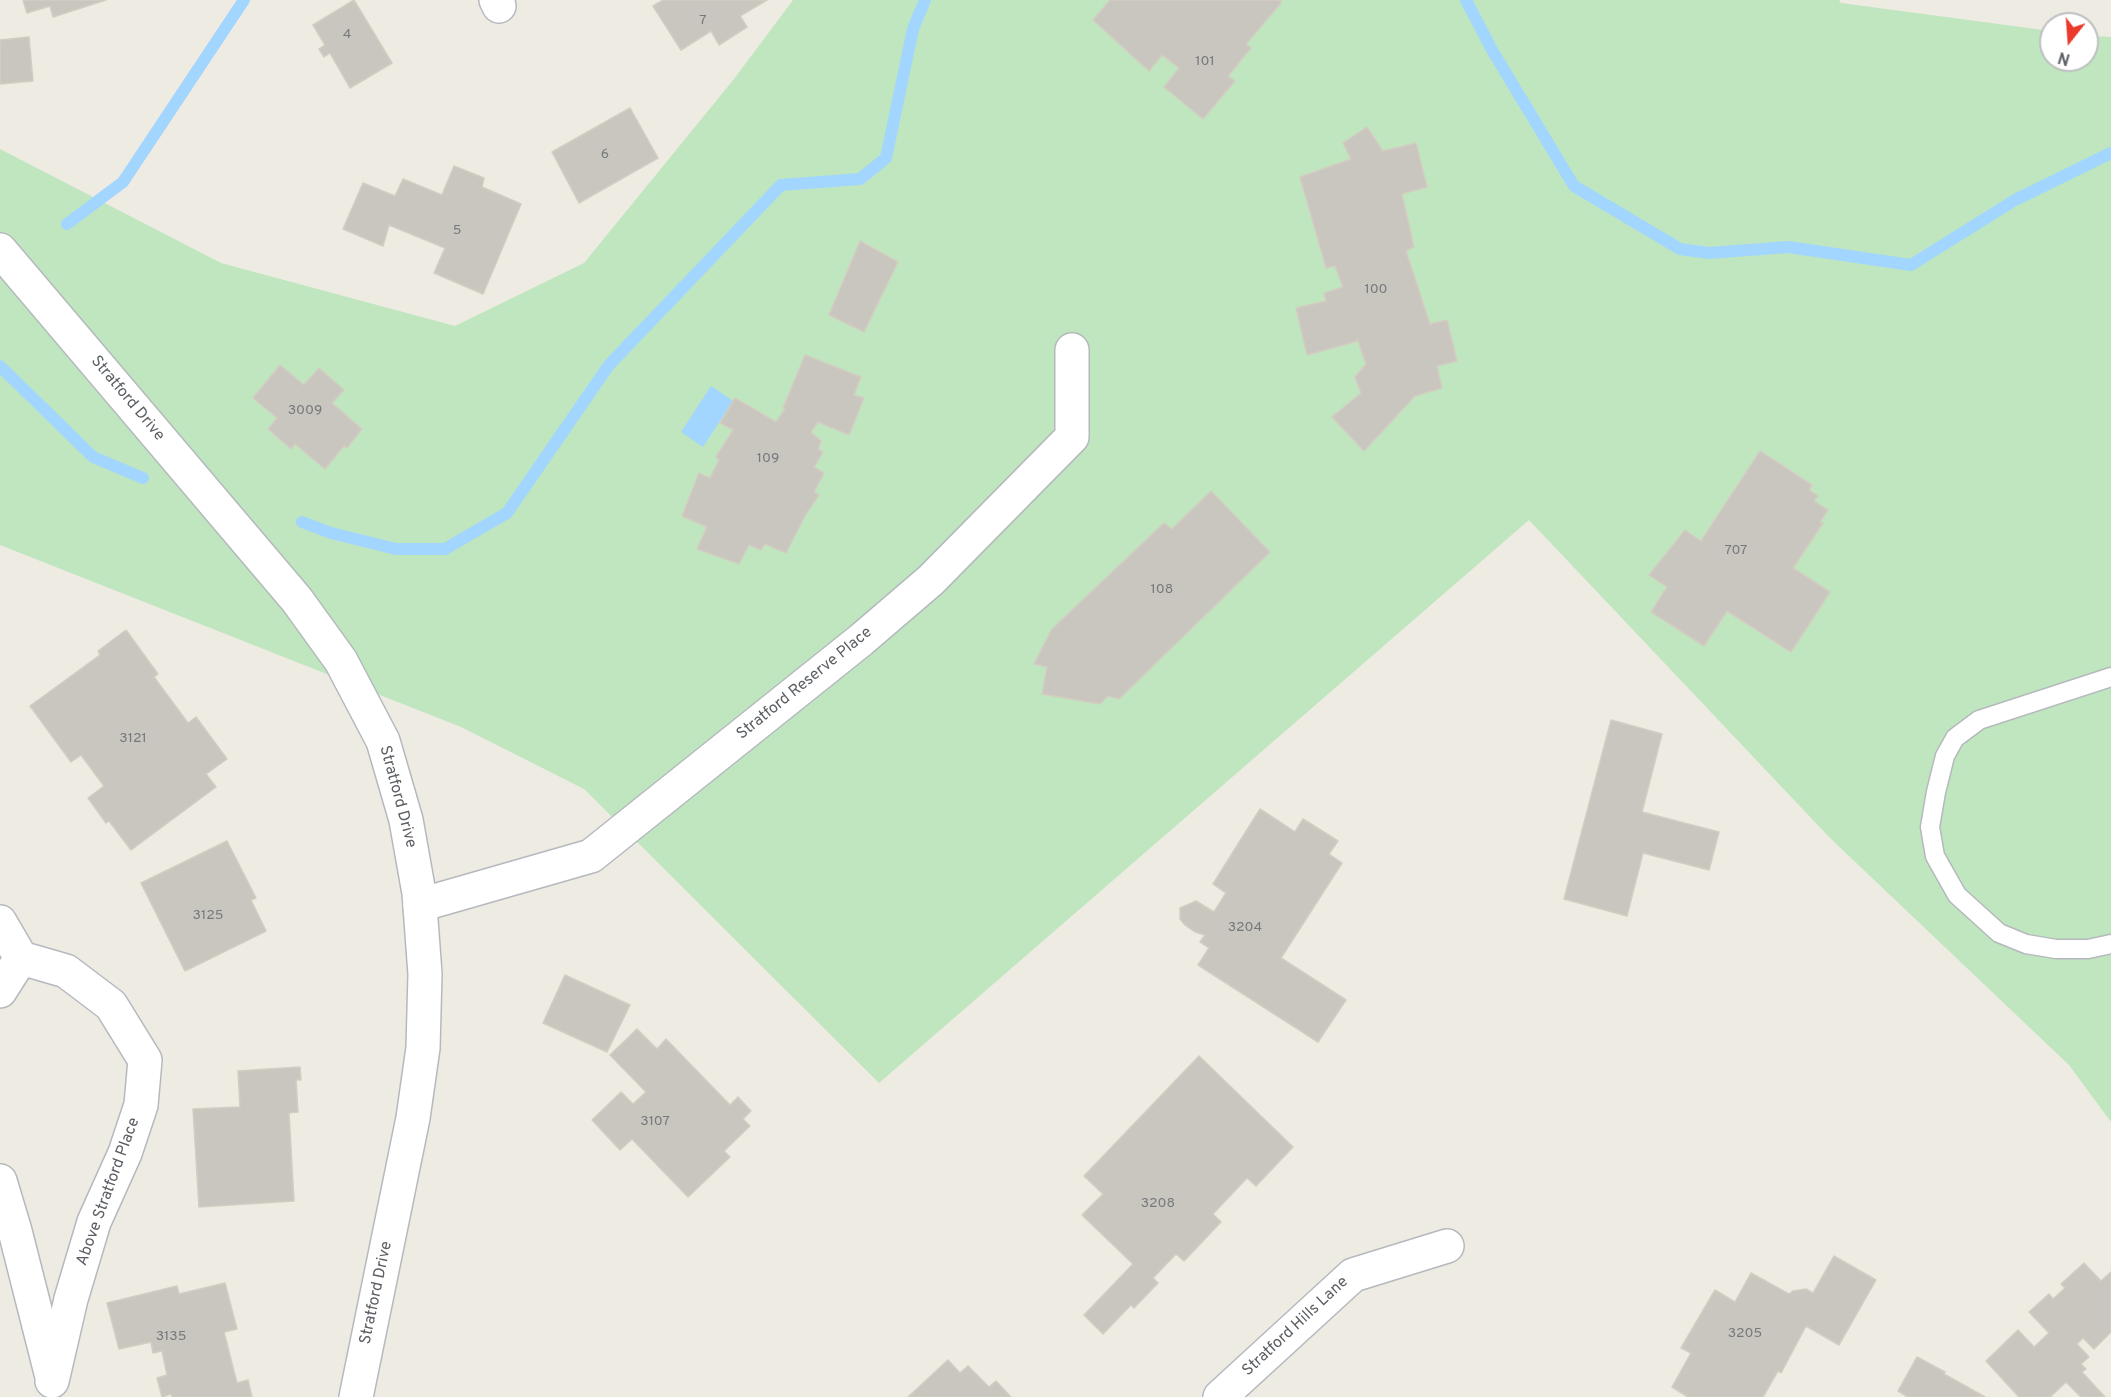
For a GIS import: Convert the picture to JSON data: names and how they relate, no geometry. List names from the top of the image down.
{
  "streets": {
    "street": [
      "Stratford Drive",
      "Stratford Reserve Place",
      "Above Stratford Place",
      "Stratford Hills Lane"
    ]
  },
  "crossings": [
    ["Stratford Drive", "Stratford Reserve Place"]
  ],
  "house_numbers": [
    "7",
    "4",
    "101",
    "6",
    "5",
    "100",
    "3009",
    "109",
    "707",
    "108",
    "3121",
    "3125",
    "3204",
    "3107",
    "3208",
    "3205",
    "3135"
  ],
  "north": "bottom"
}
